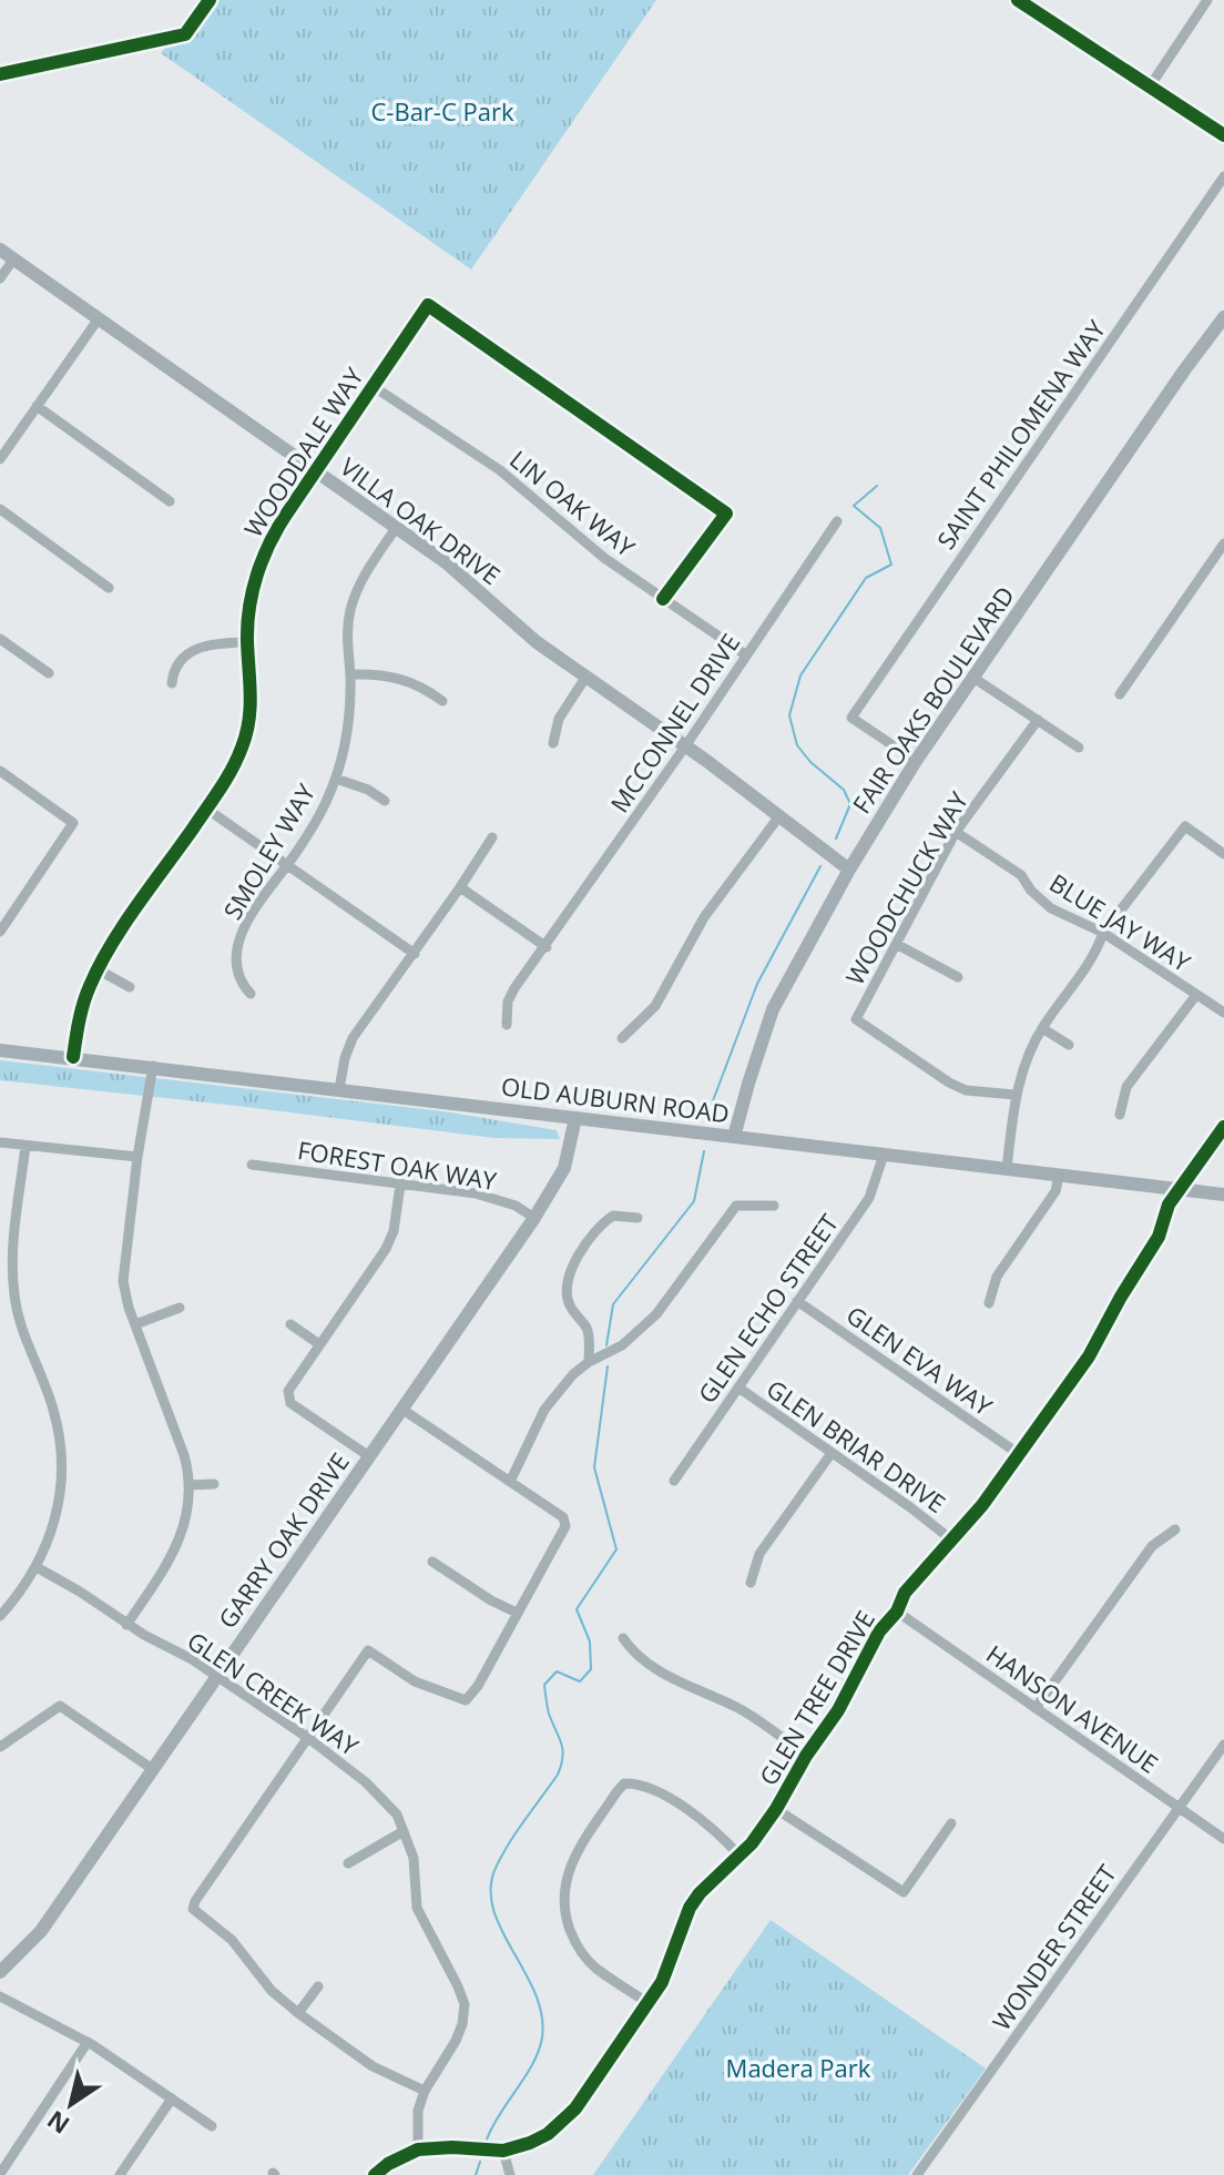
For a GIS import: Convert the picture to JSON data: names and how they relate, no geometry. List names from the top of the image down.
{
  "streets": {
    "main road": [
      "VILLA OAK DRIVE",
      "FAIR OAKS BOULEVARD",
      "OLD AUBURN ROAD",
      "GARRY OAK DRIVE"
    ],
    "street": [
      "SAINT PHILOMENA WAY",
      "WOODDALE WAY",
      "LIN OAK WAY",
      "MCCONNEL DRIVE",
      "SMOLEY WAY",
      "WOODCHUCK WAY",
      "BLUE JAY WAY",
      "FOREST OAK WAY",
      "GLEN ECHO STREET",
      "GLEN EVA WAY",
      "GLEN BRIAR DRIVE",
      "GLEN CREEK WAY",
      "GLEN TREE DRIVE",
      "HANSON AVENUE",
      "WONDER STREET"
    ]
  },
  "crossings": [
    ["SAINT PHILOMENA WAY", "FAIR OAKS BOULEVARD"],
    ["WOODDALE WAY", "LIN OAK WAY"],
    ["WOODDALE WAY", "VILLA OAK DRIVE"],
    ["WOODDALE WAY", "OLD AUBURN ROAD"],
    ["LIN OAK WAY", "MCCONNEL DRIVE"],
    ["VILLA OAK DRIVE", "FAIR OAKS BOULEVARD"],
    ["VILLA OAK DRIVE", "MCCONNEL DRIVE"],
    ["VILLA OAK DRIVE", "SMOLEY WAY"],
    ["FAIR OAKS BOULEVARD", "OLD AUBURN ROAD"],
    ["WOODCHUCK WAY", "BLUE JAY WAY"],
    ["OLD AUBURN ROAD", "GLEN ECHO STREET"],
    ["OLD AUBURN ROAD", "GARRY OAK DRIVE"],
    ["OLD AUBURN ROAD", "GLEN TREE DRIVE"],
    ["FOREST OAK WAY", "GARRY OAK DRIVE"],
    ["GLEN ECHO STREET", "GLEN EVA WAY"],
    ["GLEN ECHO STREET", "GLEN BRIAR DRIVE"],
    ["GLEN EVA WAY", "GLEN TREE DRIVE"],
    ["GLEN BRIAR DRIVE", "GLEN TREE DRIVE"],
    ["GARRY OAK DRIVE", "GLEN CREEK WAY"],
    ["GLEN CREEK WAY", "GLEN TREE DRIVE"],
    ["GLEN TREE DRIVE", "HANSON AVENUE"],
    ["HANSON AVENUE", "WONDER STREET"]
  ],
  "parks": ["C-Bar-C Park", "Madera Park"],
  "north": "bottom left"
}
